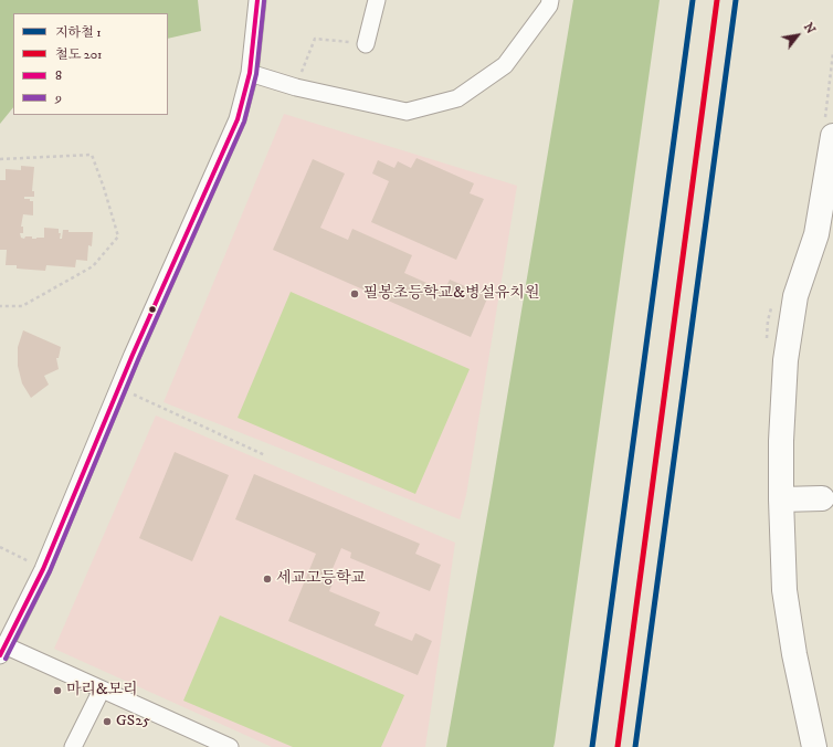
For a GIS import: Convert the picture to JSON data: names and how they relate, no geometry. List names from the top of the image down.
{
  "places": [
    "필봉초등학교&병설유치원",
    "세교고등학교",
    "마리&모리",
    "GS25"
  ],
  "lines": [
    "metro line 1",
    "rail line 201",
    "transit line 8",
    "transit line 9"
  ],
  "legend": [
    "지하철 1",
    "철도 201",
    "8",
    "9"
  ],
  "north": "top right"
}
